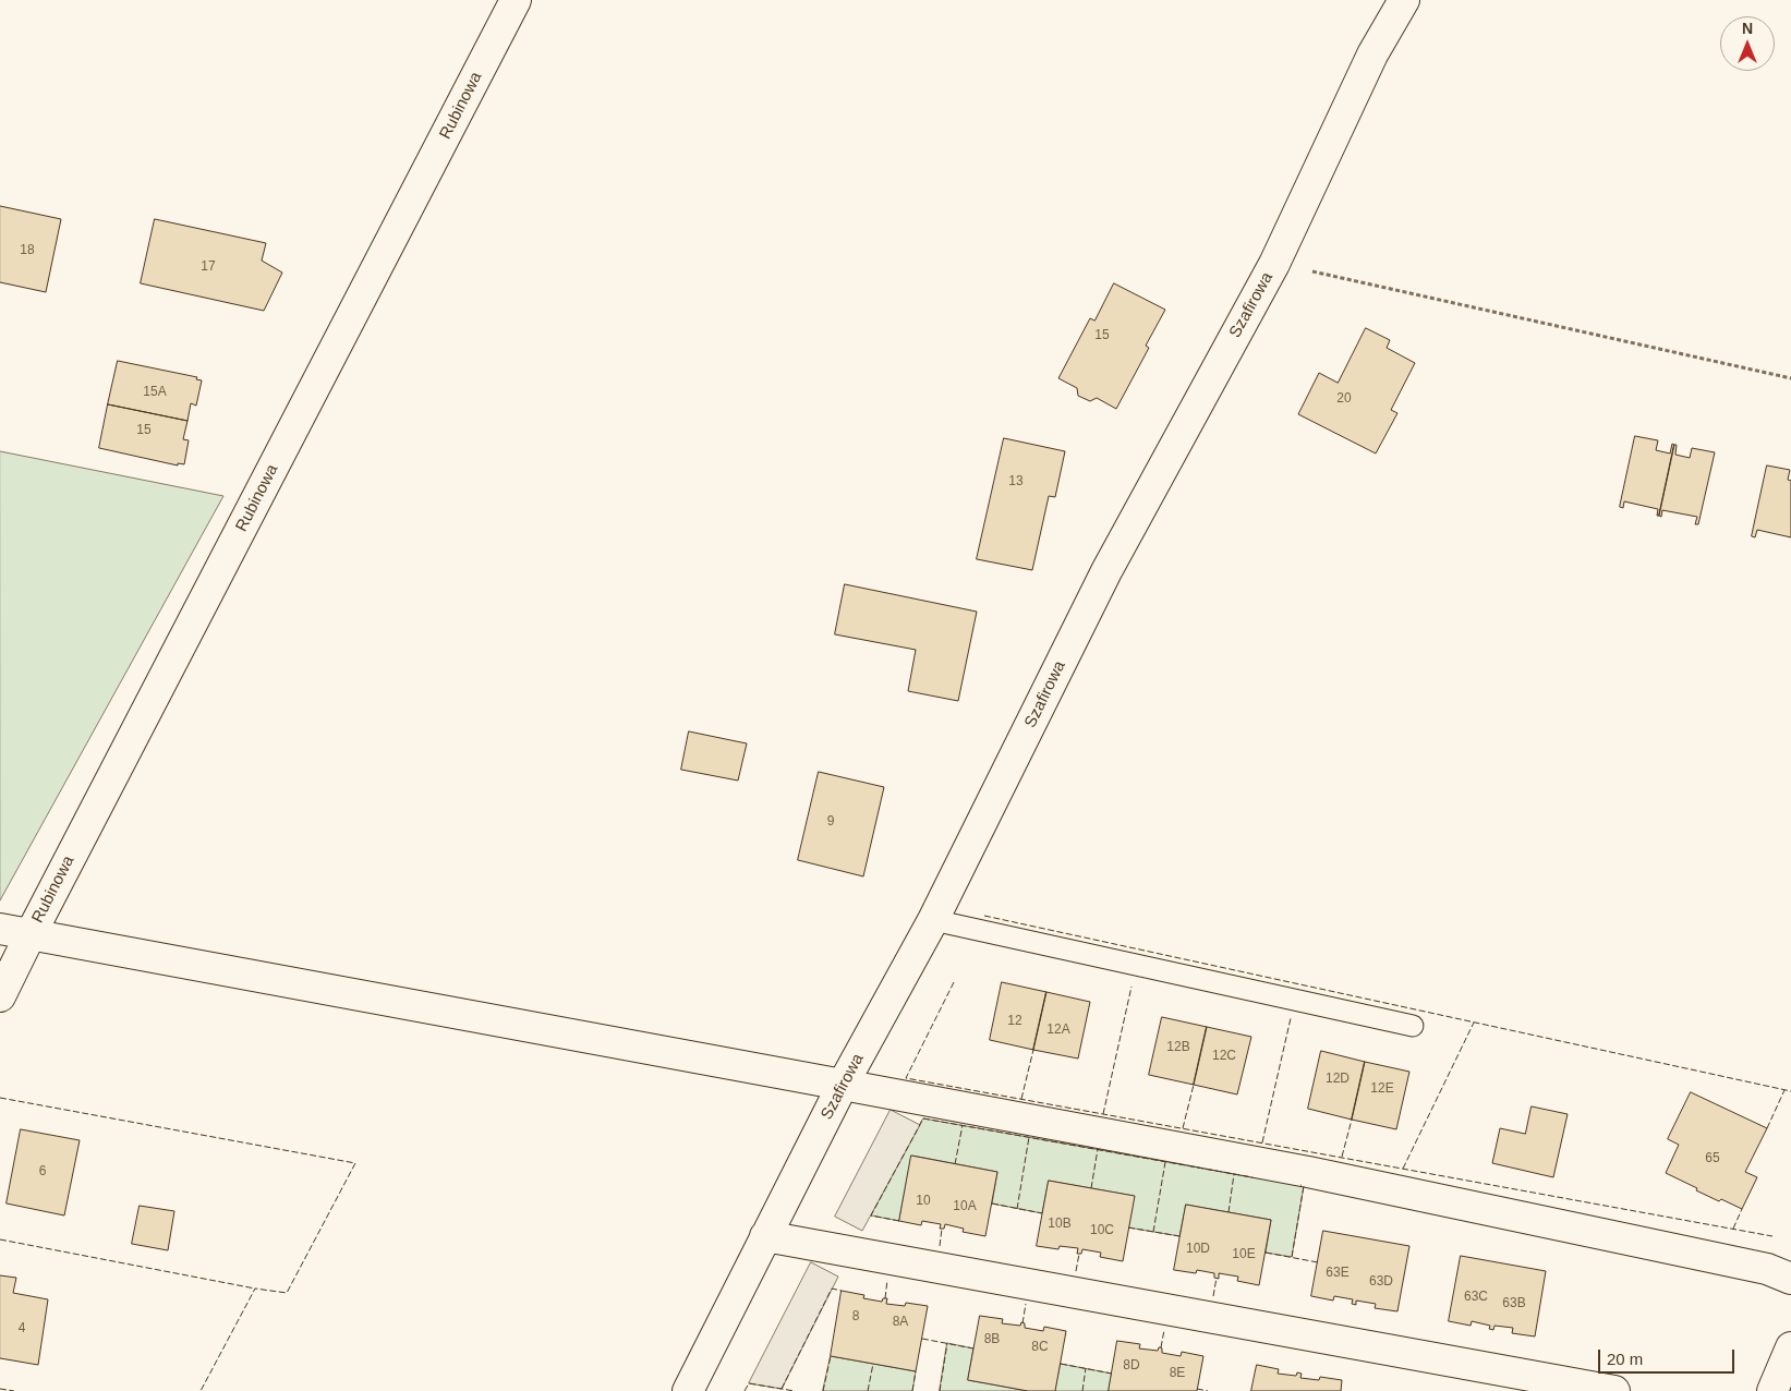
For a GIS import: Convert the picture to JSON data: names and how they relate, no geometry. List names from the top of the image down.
{
  "streets": {
    "street": ["Rubinowa", "Szafirowa"]
  },
  "house_numbers": [
    "18",
    "17",
    "15",
    "15A",
    "20",
    "15",
    "13",
    "9",
    "12",
    "12A",
    "12B",
    "12C",
    "12D",
    "12E",
    "65",
    "6",
    "10",
    "10A",
    "10B",
    "10C",
    "10D",
    "10E",
    "63E",
    "63D",
    "63C",
    "63B",
    "8",
    "8A",
    "4",
    "8B",
    "8C",
    "8D",
    "8E"
  ],
  "scale_bar": "20 m",
  "north": "top"
}
